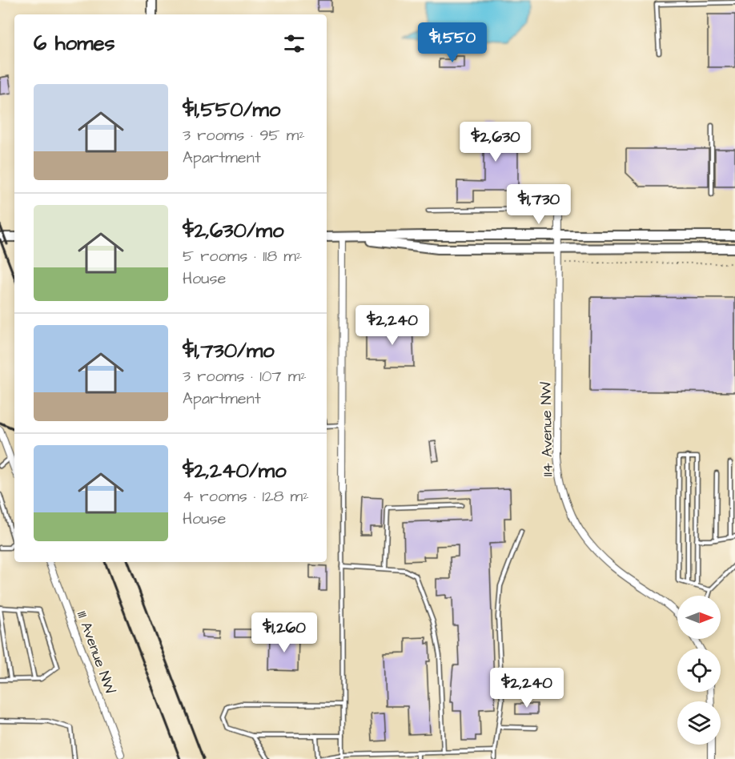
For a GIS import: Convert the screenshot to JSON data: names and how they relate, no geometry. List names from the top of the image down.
{
  "streets": {
    "street": ["114 Avenue NW", "111 Avenue NW"]
  },
  "north": "right",
  "page": {
    "heading": "6 homes",
    "price": [
      "$1,550",
      "$2,630",
      "$1,730",
      "$2,240",
      "$1,260",
      "$2,240"
    ],
    "list": [
      {
        "name": "$1,550/mo",
        "note": "3 rooms · 95 m² · Apartment"
      },
      {
        "name": "$2,630/mo",
        "note": "5 rooms · 118 m² · House"
      },
      {
        "name": "$1,730/mo",
        "note": "3 rooms · 107 m² · Apartment"
      },
      {
        "name": "$2,240/mo",
        "note": "4 rooms · 128 m² · House"
      }
    ]
  }
}
